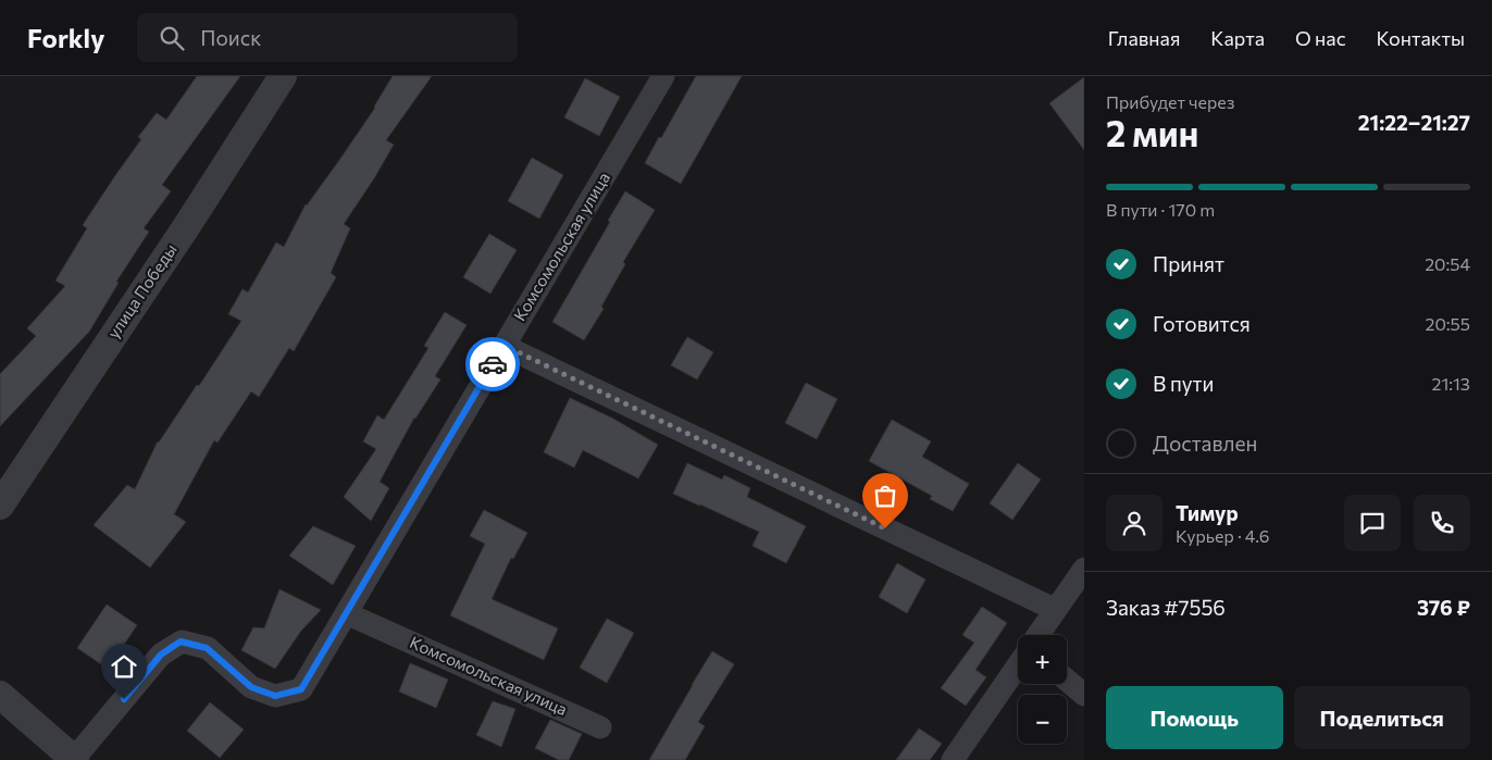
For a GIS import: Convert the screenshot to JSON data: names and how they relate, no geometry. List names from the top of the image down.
{
  "streets": {
    "street": ["Комсомольская улица", "улица Победы"]
  },
  "page": {
    "header": "Forkly",
    "search": "Поиск",
    "nav": [
      "Главная",
      "Карта",
      "О нас",
      "Контакты"
    ],
    "heading": ["2 мин", "Прибудет через", "21:22–21:27"],
    "panel": [
      "Тимур",
      "Курьер · 4.6",
      "Заказ #7556",
      "376 ₽"
    ],
    "bar": "В пути · 170 m",
    "list": [
      ["Принят", "20:54"],
      ["Готовится", "20:55"],
      ["В пути", "21:13"],
      "Доставлен"
    ],
    "map_buttons": ["+", "−"],
    "buttons": ["Помощь", "Поделиться"]
  }
}
